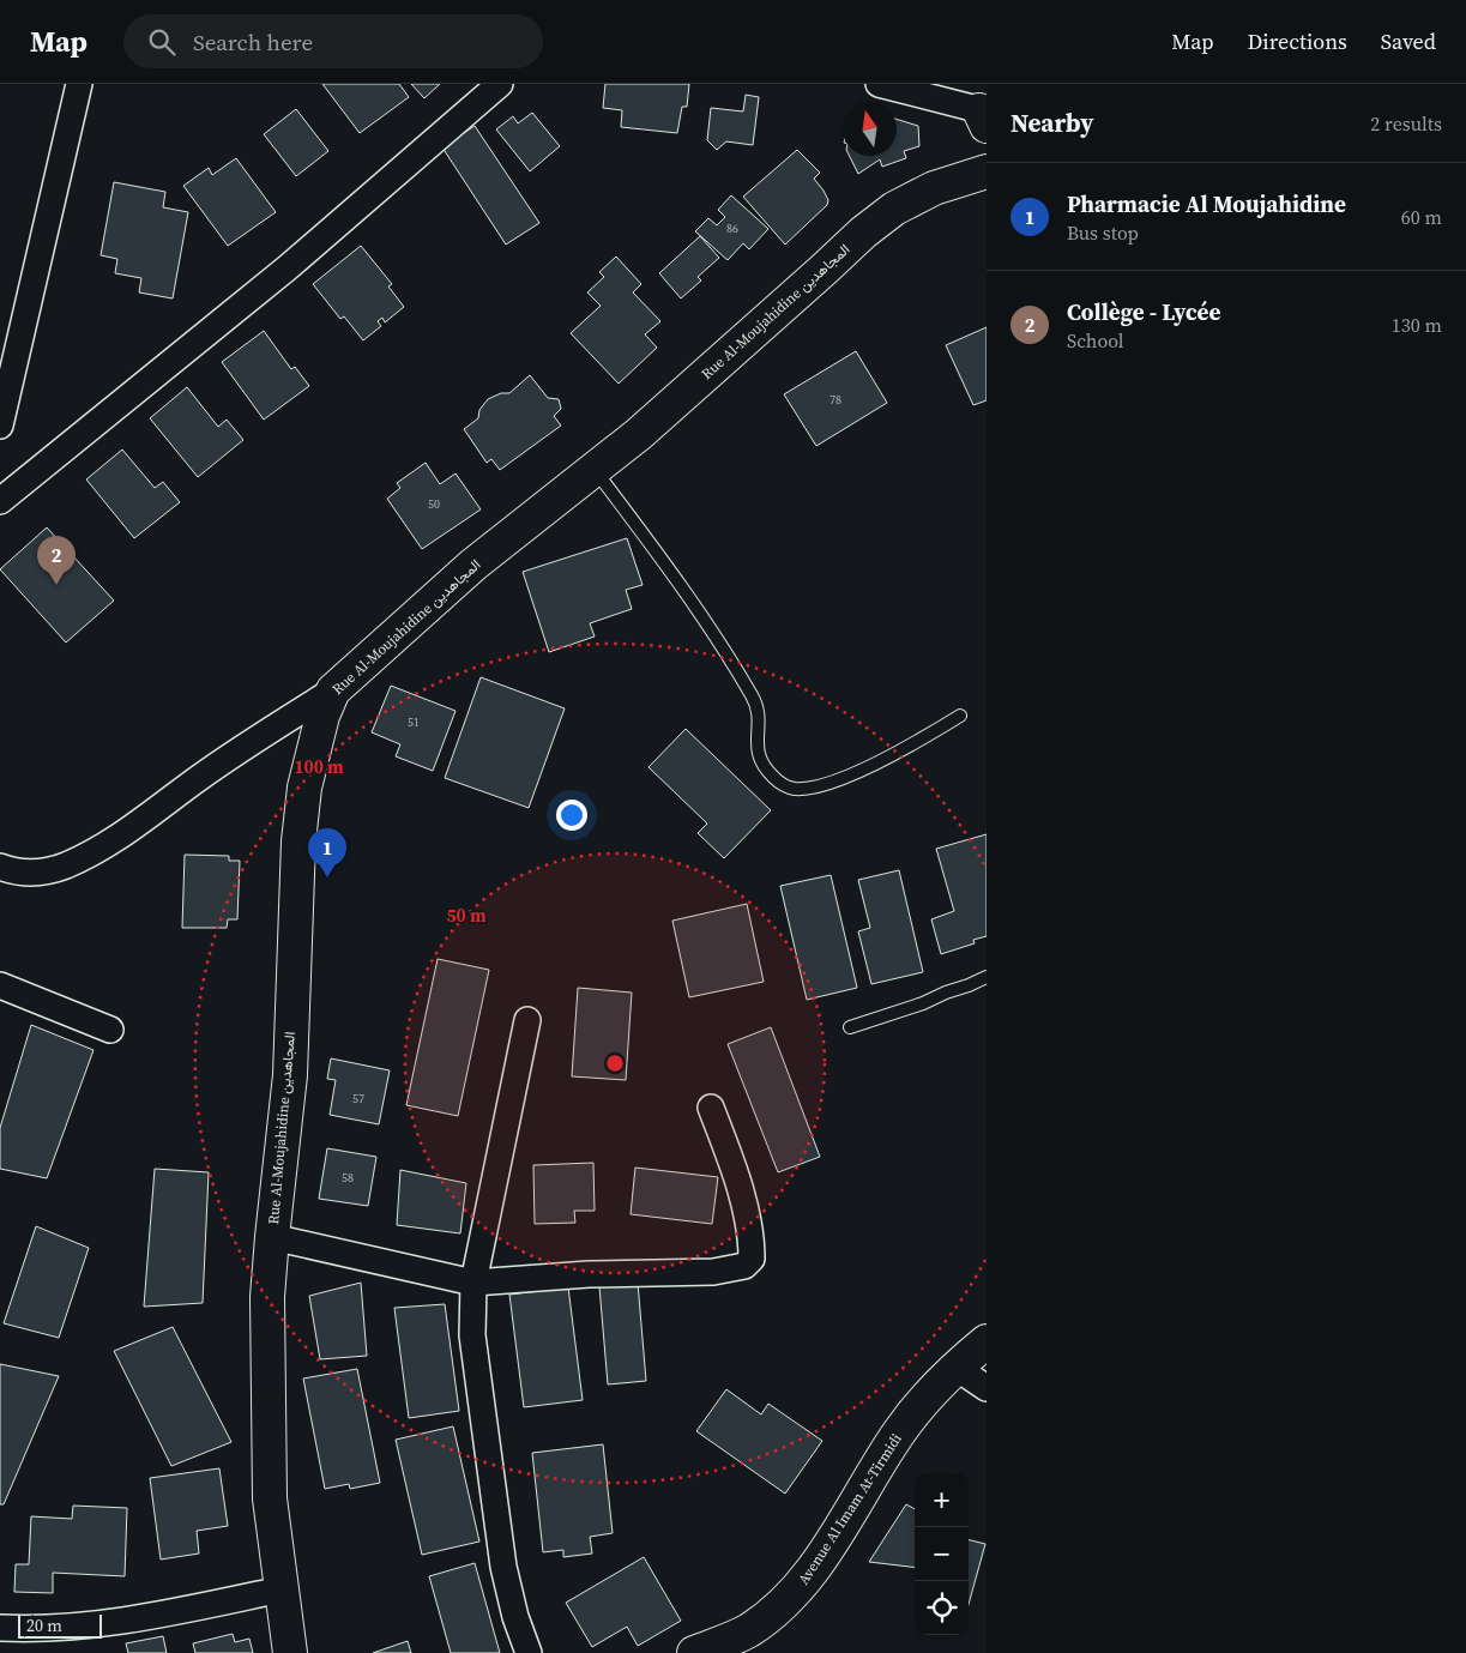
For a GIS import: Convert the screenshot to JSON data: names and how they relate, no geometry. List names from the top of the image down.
{
  "streets": {
    "street": ["Rue Al-Moujahidine المجاهدين", "Avenue Al Imam At-Tirmidi"]
  },
  "house_numbers": [
    "86",
    "78",
    "50",
    "51",
    "57",
    "58"
  ],
  "scale_bar": "20 m",
  "north": "top",
  "page": {
    "header": "Map",
    "search": "Search here",
    "nav": ["Map", "Directions", "Saved"],
    "heading": ["Nearby", "2 results"],
    "list": [
      {
        "mark": "1",
        "name": "Pharmacie Al Moujahidine",
        "note": "Bus stop",
        "value": "60 m"
      },
      {
        "mark": "2",
        "name": "Collège - Lycée",
        "note": "School",
        "value": "130 m"
      }
    ],
    "pins": ["2", "1"],
    "map_buttons": ["+", "−"],
    "scale": "20 m"
  },
  "rings": ["100 m", "50 m"]
}
